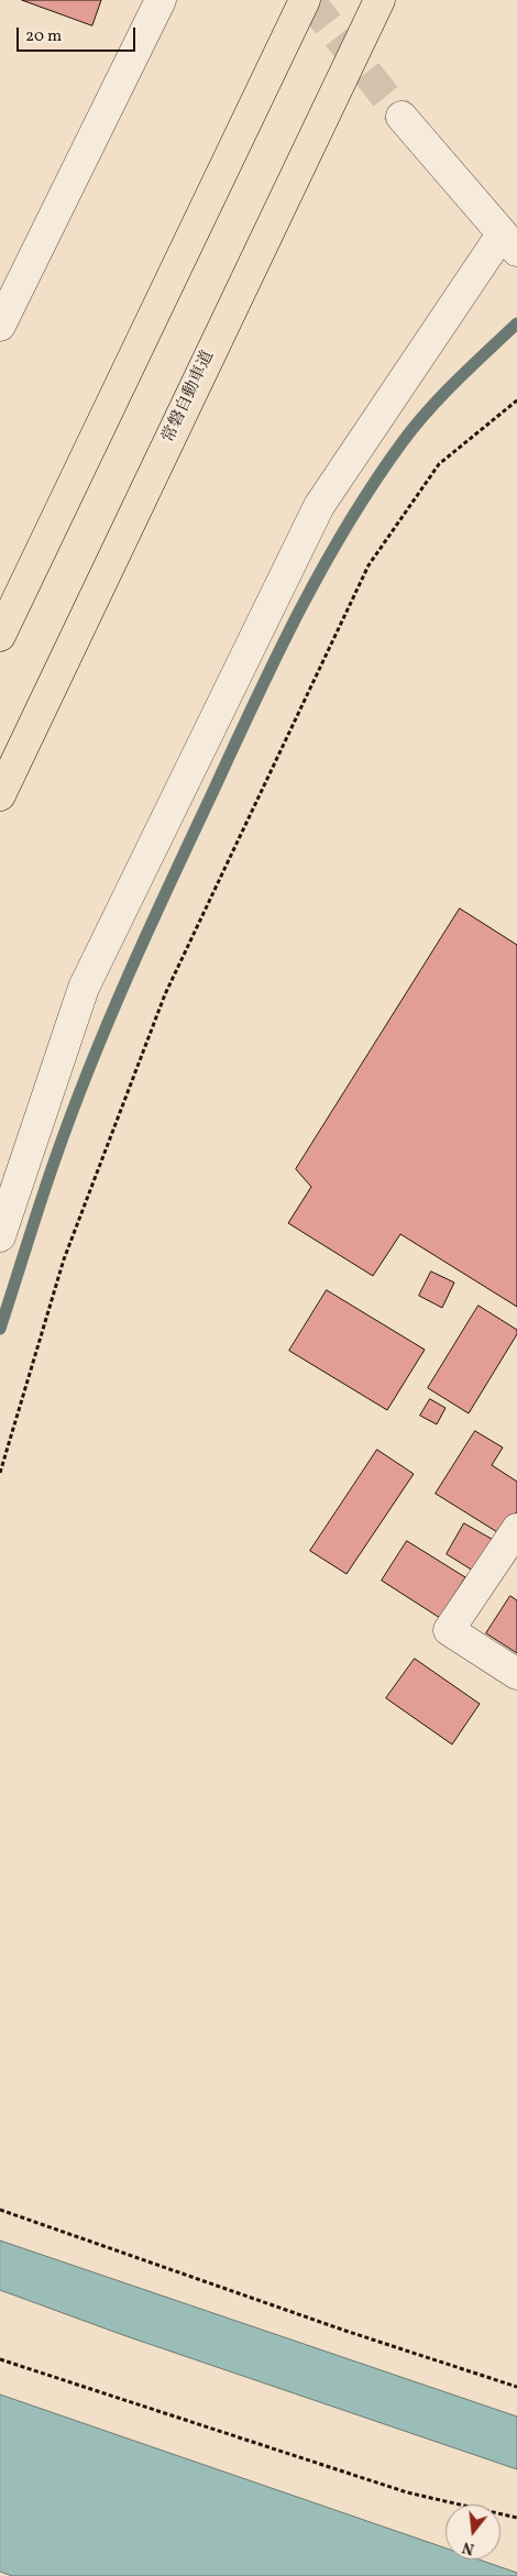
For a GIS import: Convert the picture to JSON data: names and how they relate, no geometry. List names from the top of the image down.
{
  "streets": {
    "highway": ["常磐自動車道"]
  },
  "scale_bar": "20 m",
  "north": "bottom"
}
